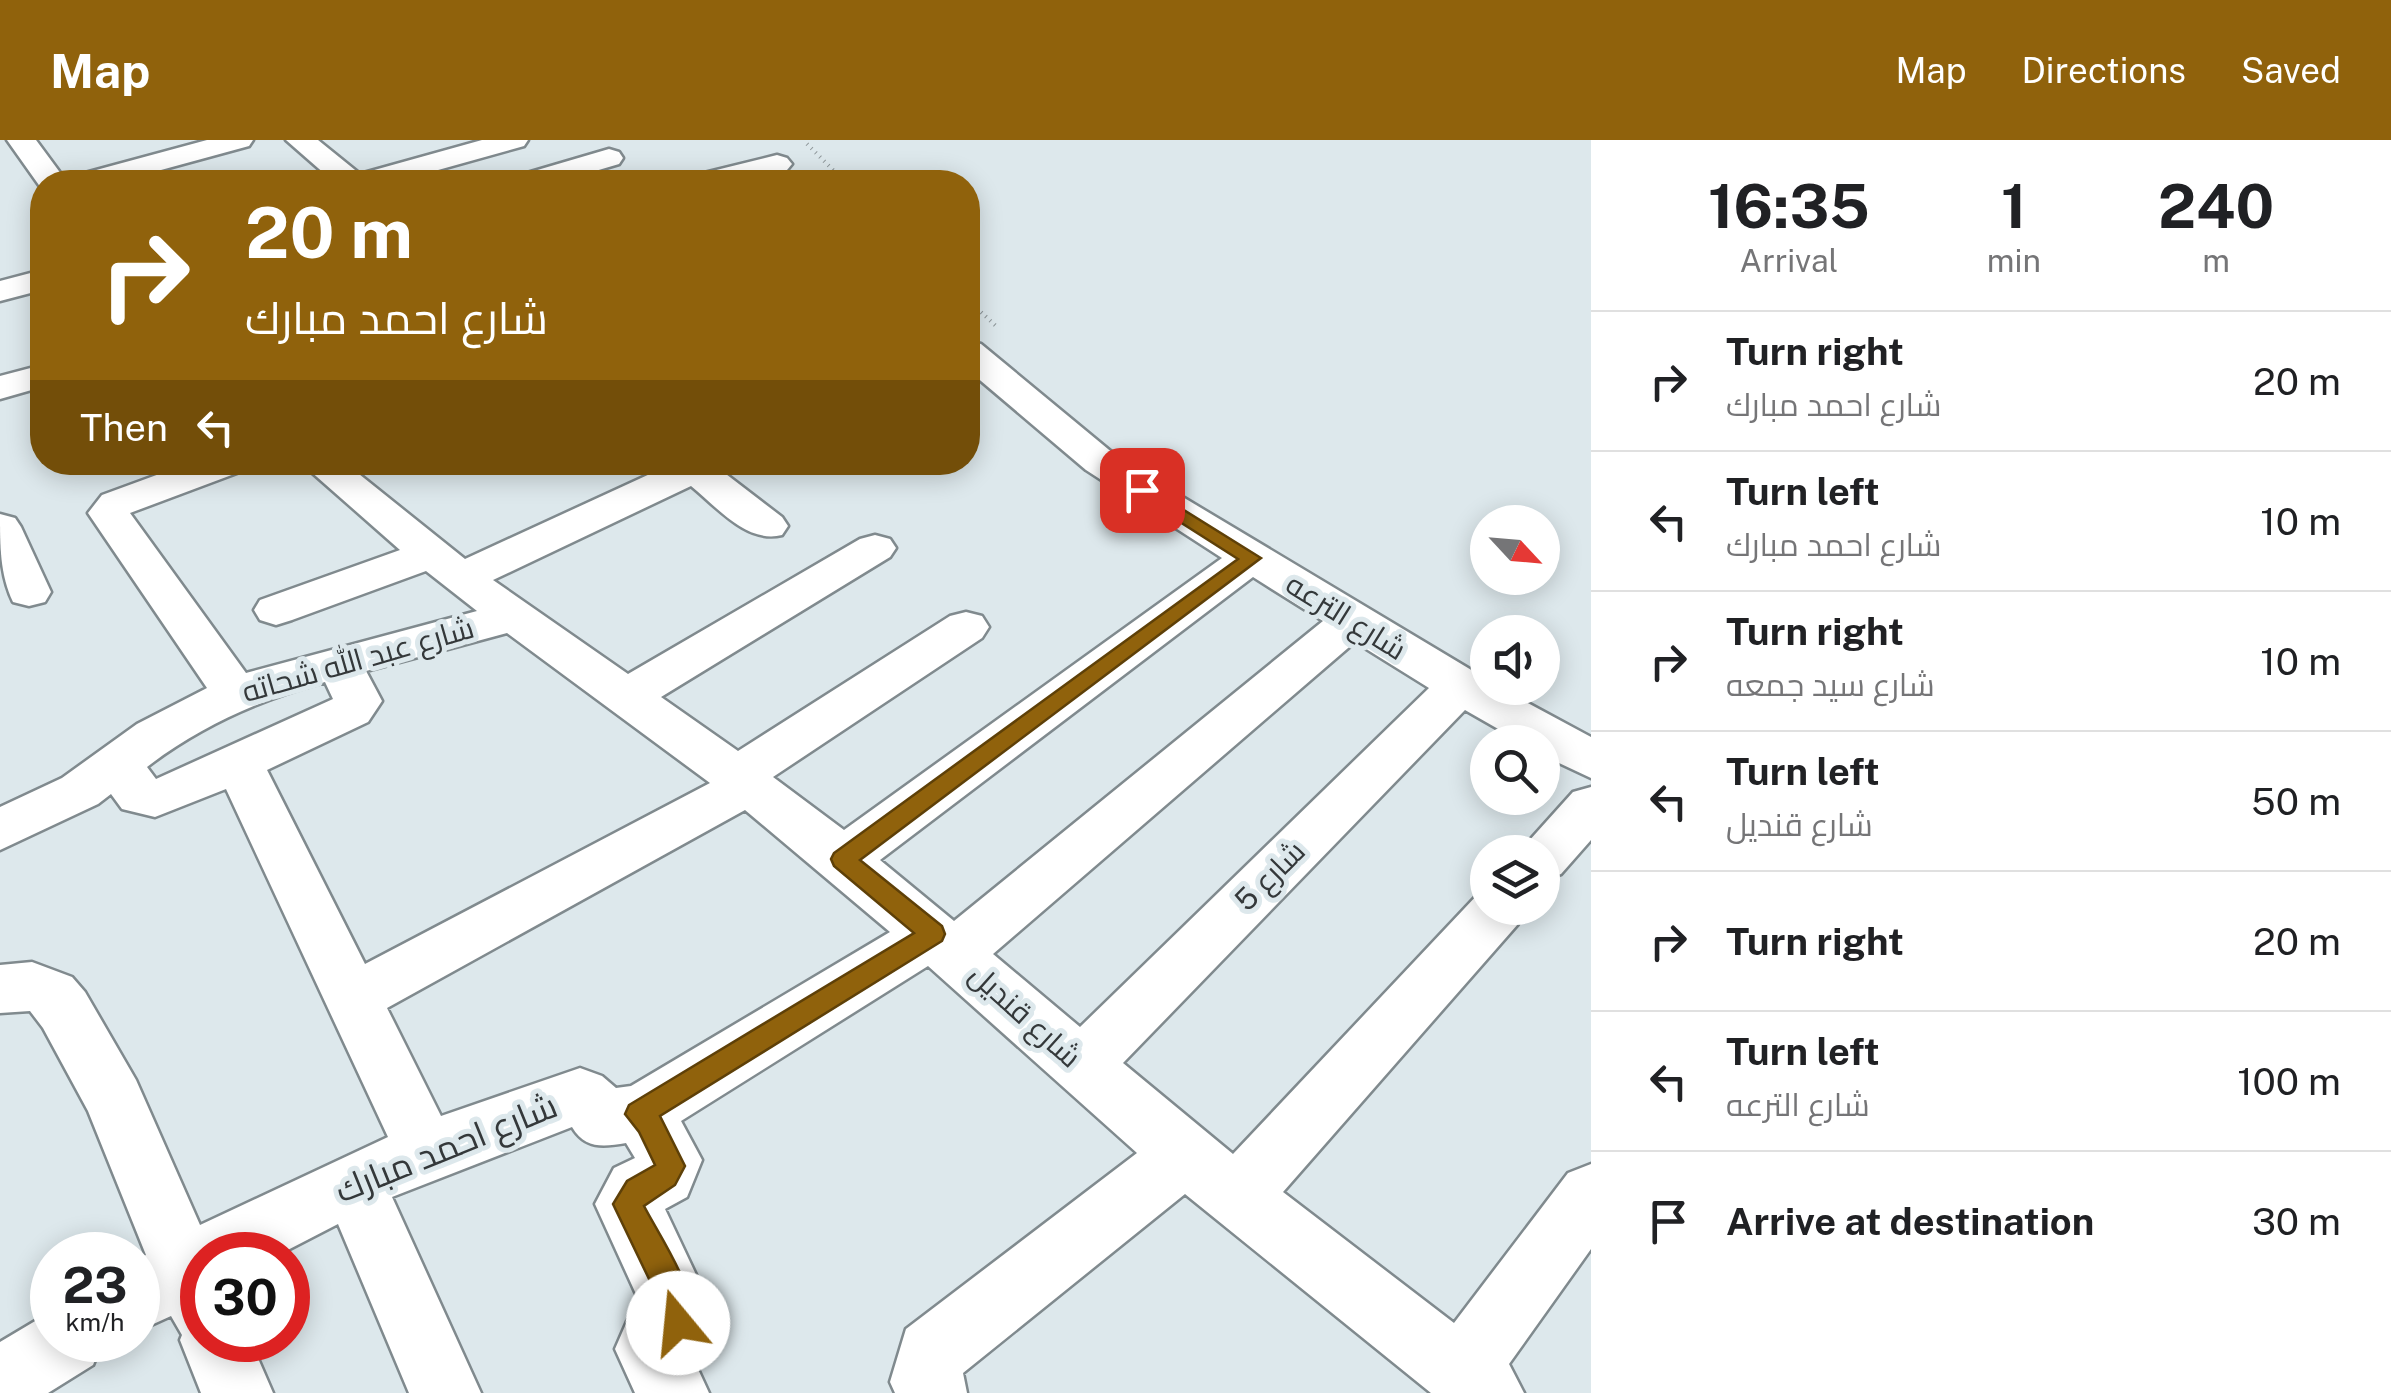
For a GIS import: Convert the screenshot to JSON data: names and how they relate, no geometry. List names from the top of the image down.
{
  "streets": {
    "street": [
      "شارع الترعه",
      "شارع عبد الله شحاته",
      "شارع 5",
      "شارع قنديل",
      "شارع احمد مبارك"
    ]
  },
  "crossings": [
    ["شارع الترعه", "شارع 5"],
    ["شارع عبد الله شحاته", "شارع قنديل"],
    ["شارع 5", "شارع قنديل"]
  ],
  "north": "bottom right",
  "page": {
    "header": "Map",
    "nav": ["Map", "Directions", "Saved"],
    "eta": [
      "16:35",
      "Arrival",
      "1",
      "min",
      "240",
      "m"
    ],
    "turn": ["20 m", "شارع احمد مبارك"],
    "list": [
      {
        "name": "Turn right",
        "note": "شارع احمد مبارك",
        "value": "20 m"
      },
      {
        "name": "Turn left",
        "note": "شارع احمد مبارك",
        "value": "10 m"
      },
      {
        "name": "Turn right",
        "note": "شارع سيد جمعه",
        "value": "10 m"
      },
      {
        "name": "Turn left",
        "note": "شارع قنديل",
        "value": "50 m"
      },
      {
        "name": "Turn right",
        "value": "20 m"
      },
      {
        "name": "Turn left",
        "note": "شارع الترعه",
        "value": "100 m"
      },
      {
        "name": "Arrive at destination",
        "value": "30 m"
      }
    ],
    "then": "Then",
    "speed": "23 km/h",
    "limit": "30"
  }
}
